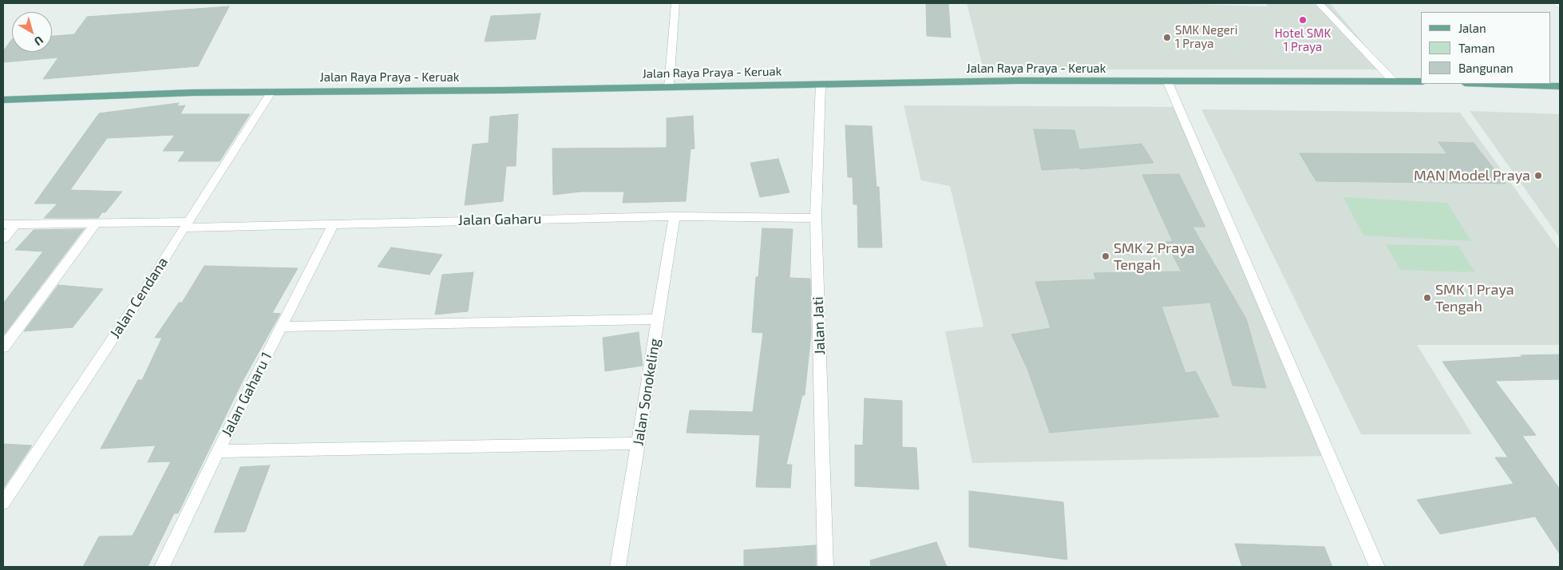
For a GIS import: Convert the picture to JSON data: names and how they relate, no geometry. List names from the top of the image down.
{
  "streets": {
    "main road": ["Jalan Raya Praya - Keruak"],
    "street": [
      "Jalan Gaharu",
      "Jalan Cendana",
      "Jalan Jati",
      "Jalan Sonokeling",
      "Jalan Gaharu 1"
    ]
  },
  "crossings": [
    ["Jalan Raya Praya - Keruak", "Jalan Cendana"],
    ["Jalan Raya Praya - Keruak", "Jalan Jati"],
    ["Jalan Gaharu", "Jalan Cendana"],
    ["Jalan Gaharu", "Jalan Jati"],
    ["Jalan Gaharu", "Jalan Sonokeling"],
    ["Jalan Gaharu", "Jalan Gaharu 1"]
  ],
  "places": [
    "Hotel SMK 1 Praya",
    "SMK Negeri 1 Praya",
    "MAN Model Praya",
    "SMK 2 Praya Tengah",
    "SMK 1 Praya Tengah"
  ],
  "legend": ["Jalan", "Taman", "Bangunan"],
  "north": "bottom right"
}
